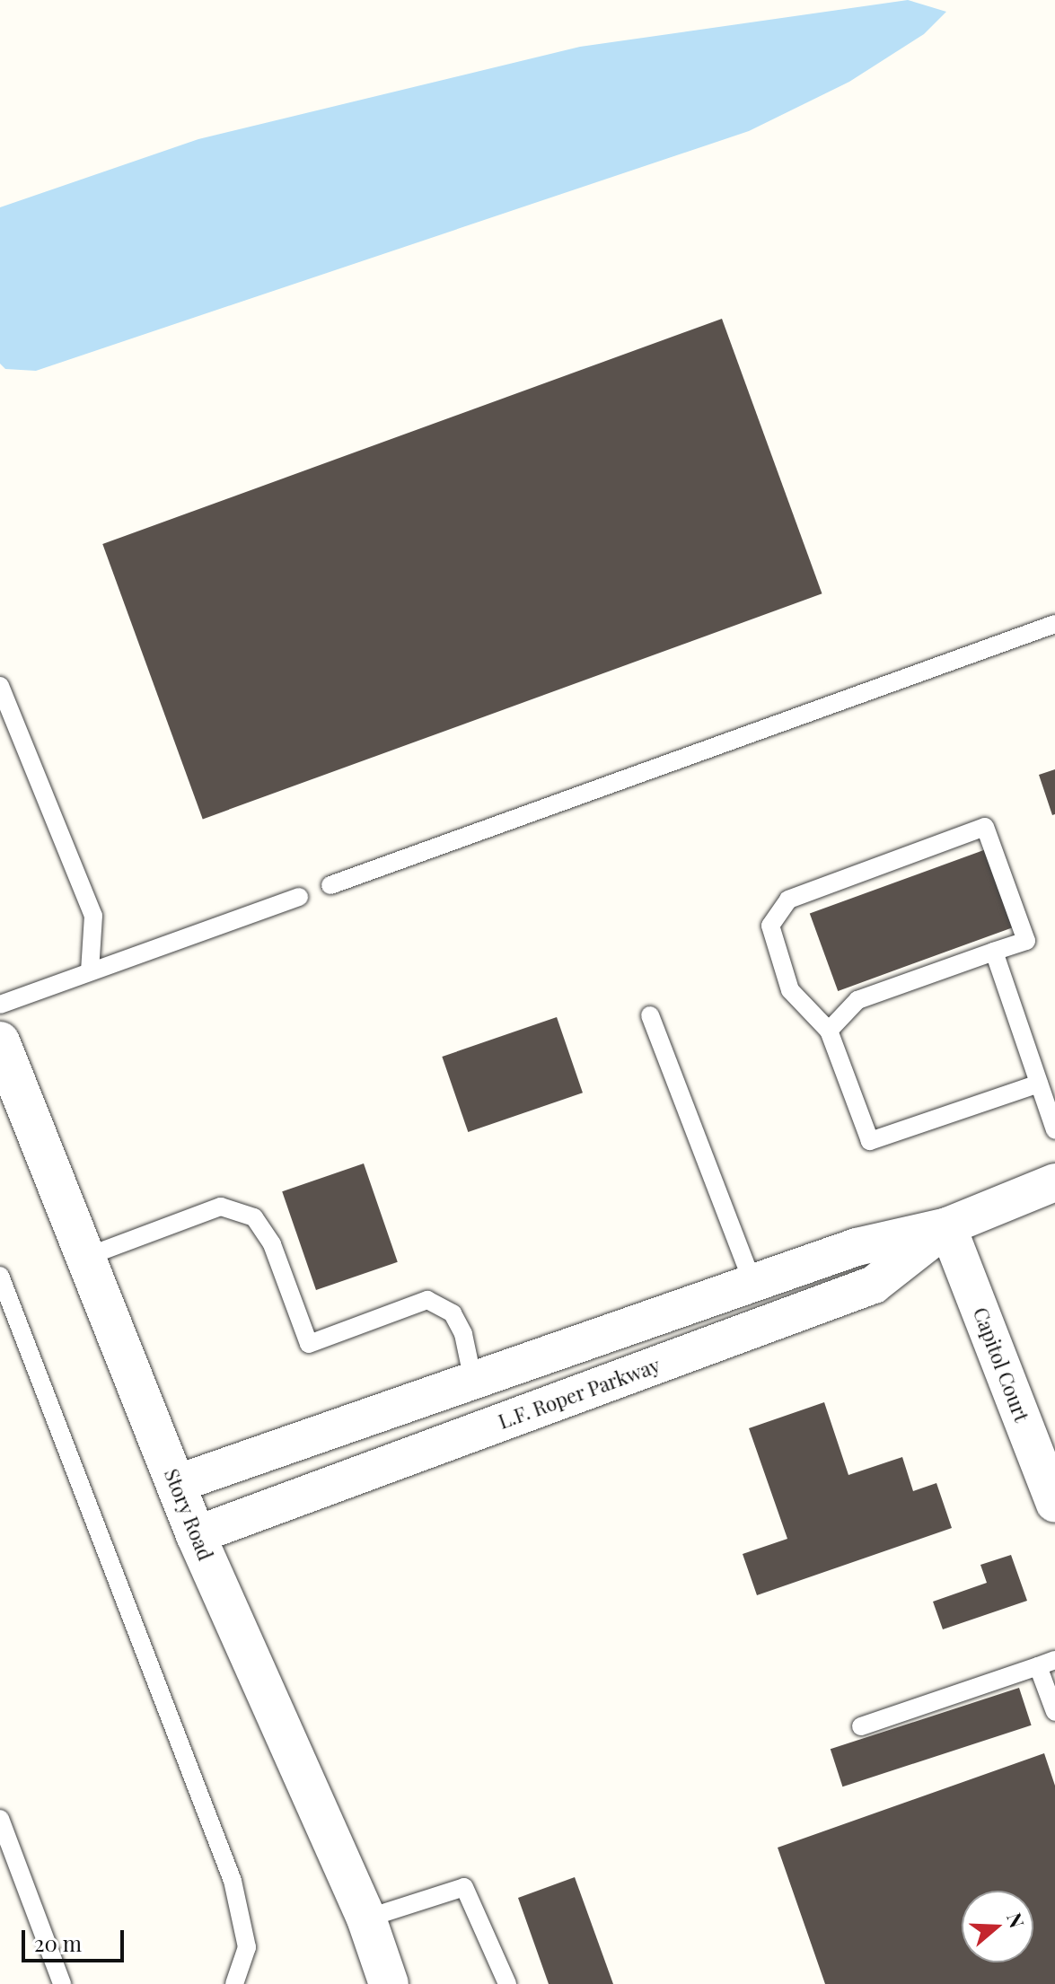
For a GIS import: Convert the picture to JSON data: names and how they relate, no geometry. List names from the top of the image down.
{
  "streets": {
    "street": ["Capitol Court", "L.F. Roper Parkway", "Story Road"]
  },
  "crossings": [
    ["Capitol Court", "L.F. Roper Parkway"],
    ["L.F. Roper Parkway", "Story Road"]
  ],
  "scale_bar": "20 m",
  "north": "right"
}
